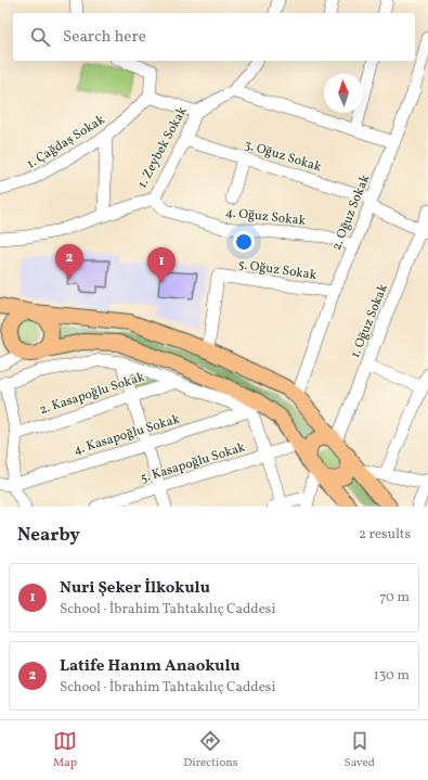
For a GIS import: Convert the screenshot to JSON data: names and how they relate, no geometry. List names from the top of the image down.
{
  "streets": {
    "street": [
      "1. Çağdaş Sokak",
      "1. Zeybek Sokak",
      "3. Oğuz Sokak",
      "2. Oğuz Sokak",
      "4. Oğuz Sokak",
      "5. Oğuz Sokak",
      "1. Oğuz Sokak",
      "2. Kasapoğlu Sokak",
      "4. Kasapoğlu Sokak",
      "5. Kasapoğlu Sokak"
    ]
  },
  "crossings": [
    ["1. Zeybek Sokak", "3. Oğuz Sokak"],
    ["1. Zeybek Sokak", "4. Oğuz Sokak"],
    ["3. Oğuz Sokak", "2. Oğuz Sokak"],
    ["3. Oğuz Sokak", "1. Oğuz Sokak"],
    ["2. Oğuz Sokak", "4. Oğuz Sokak"],
    ["2. Oğuz Sokak", "5. Oğuz Sokak"]
  ],
  "north": "top",
  "page": {
    "search": "Search here",
    "pins": ["2", "1"],
    "heading": ["Nearby", "2 results"],
    "list": [
      {
        "mark": "1",
        "name": "Nuri Şeker İlkokulu",
        "note": "School · İbrahim Tahtakılıç Caddesi",
        "value": "70 m"
      },
      {
        "mark": "2",
        "name": "Latife Hanım Anaokulu",
        "note": "School · İbrahim Tahtakılıç Caddesi",
        "value": "130 m"
      }
    ],
    "nav": ["Map", "Directions", "Saved"]
  }
}
